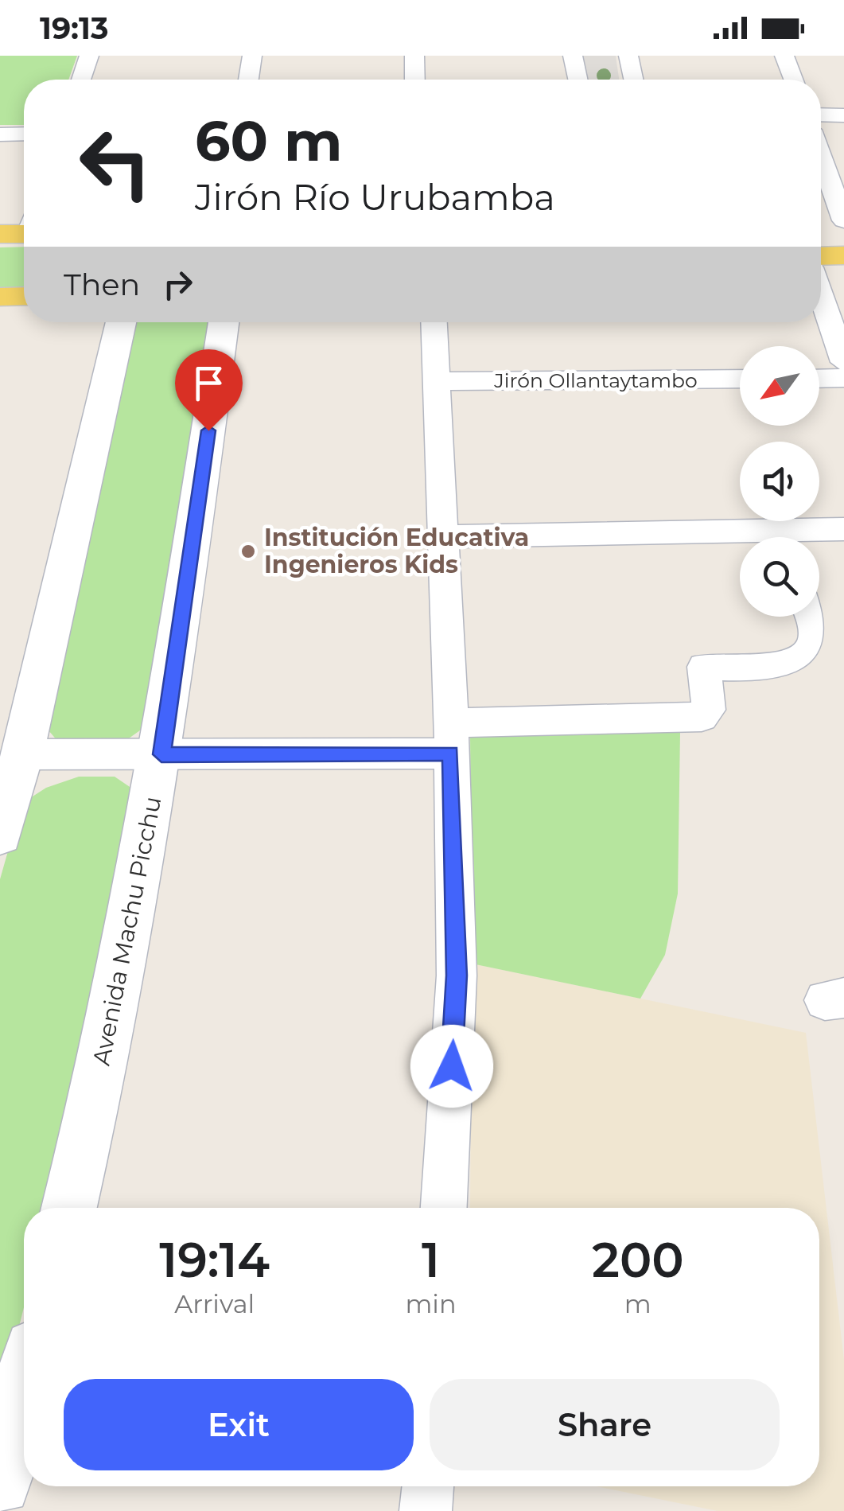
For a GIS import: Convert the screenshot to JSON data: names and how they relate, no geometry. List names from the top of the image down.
{
  "streets": {
    "street": ["Jirón Ollantaytambo", "Avenida Machu Picchu"]
  },
  "places": ["Institución Educativa Ingenieros Kids"],
  "north": "bottom left",
  "page": {
    "status": "19:13",
    "turn": ["60 m", "Jirón Río Urubamba"],
    "then": "Then",
    "eta": [
      "19:14",
      "Arrival",
      "1",
      "min",
      "200",
      "m"
    ],
    "buttons": ["Exit", "Share"]
  }
}
